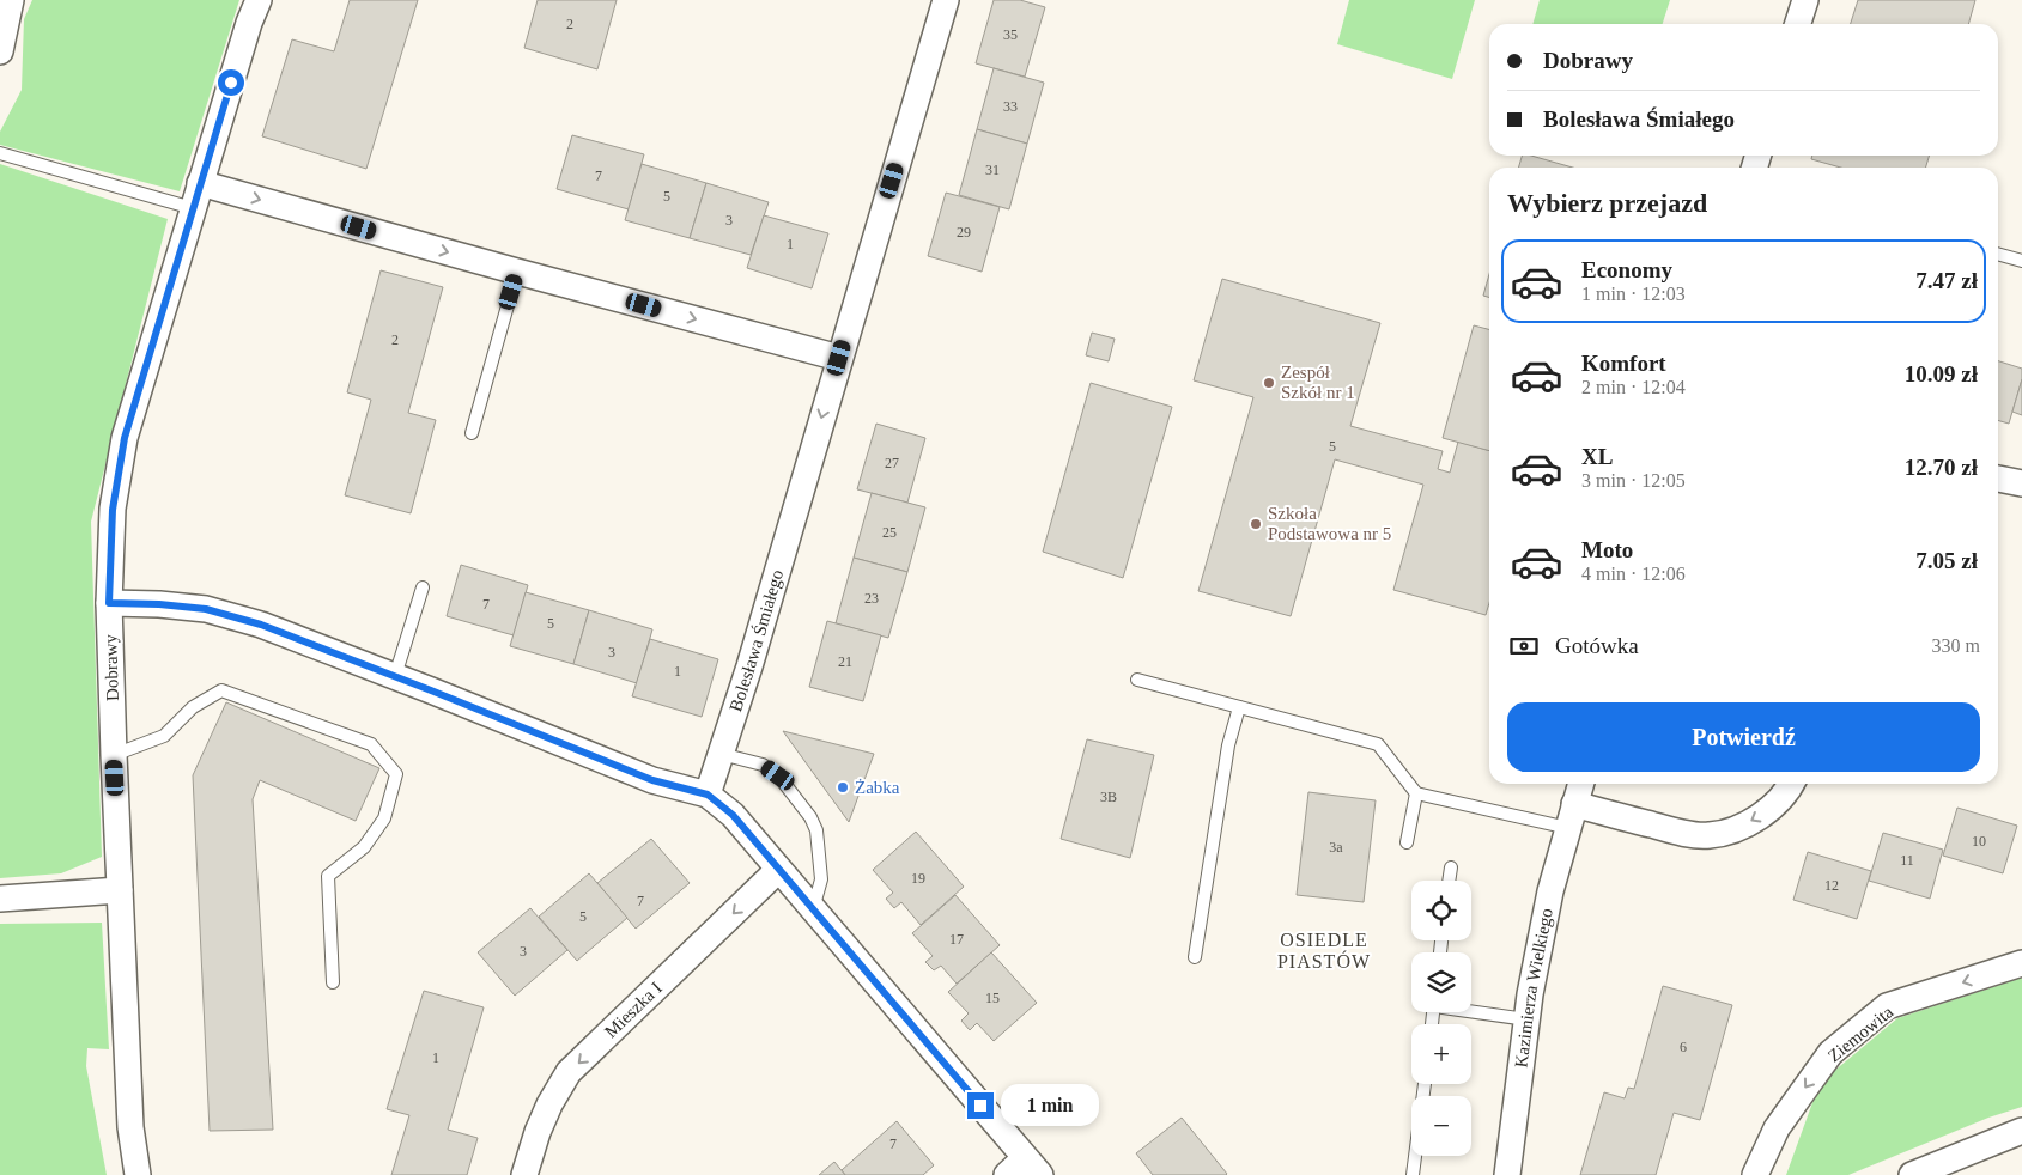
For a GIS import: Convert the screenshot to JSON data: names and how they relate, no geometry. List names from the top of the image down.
{
  "streets": {
    "street": [
      "Bolesława Śmiałego",
      "Dobrawy",
      "Kazimierza Wielkiego",
      "Mieszka I",
      "Ziemowita"
    ]
  },
  "one_way": ["Bolesława Śmiałego", "Mieszka I"],
  "districts": ["OSIEDLE PIASTÓW"],
  "places": ["Zespół Szkół nr 1", "Szkoła Podstawowa nr 5", "Żabka"],
  "house_numbers": [
    "2",
    "35",
    "33",
    "31",
    "7",
    "5",
    "3",
    "29",
    "1",
    "2",
    "5",
    "27",
    "25",
    "23",
    "7",
    "5",
    "3",
    "21",
    "1",
    "3B",
    "10",
    "3a",
    "11",
    "19",
    "12",
    "7",
    "5",
    "17",
    "3",
    "15",
    "6",
    "1",
    "7"
  ],
  "page": {
    "banner": ["Dobrawy", "Bolesława Śmiałego"],
    "heading": "Wybierz przejazd",
    "list": [
      {
        "name": "Economy",
        "note": "1 min · 12:03",
        "value": "7.47 zł"
      },
      {
        "name": "Komfort",
        "note": "2 min · 12:04",
        "value": "10.09 zł"
      },
      {
        "name": "XL",
        "note": "3 min · 12:05",
        "value": "12.70 zł"
      },
      {
        "name": "Moto",
        "note": "4 min · 12:06",
        "value": "7.05 zł"
      }
    ],
    "pay": ["Gotówka", "330 m"],
    "buttons": "Potwierdź",
    "map_buttons": ["+", "−"],
    "bubble": "1 min"
  }
}
